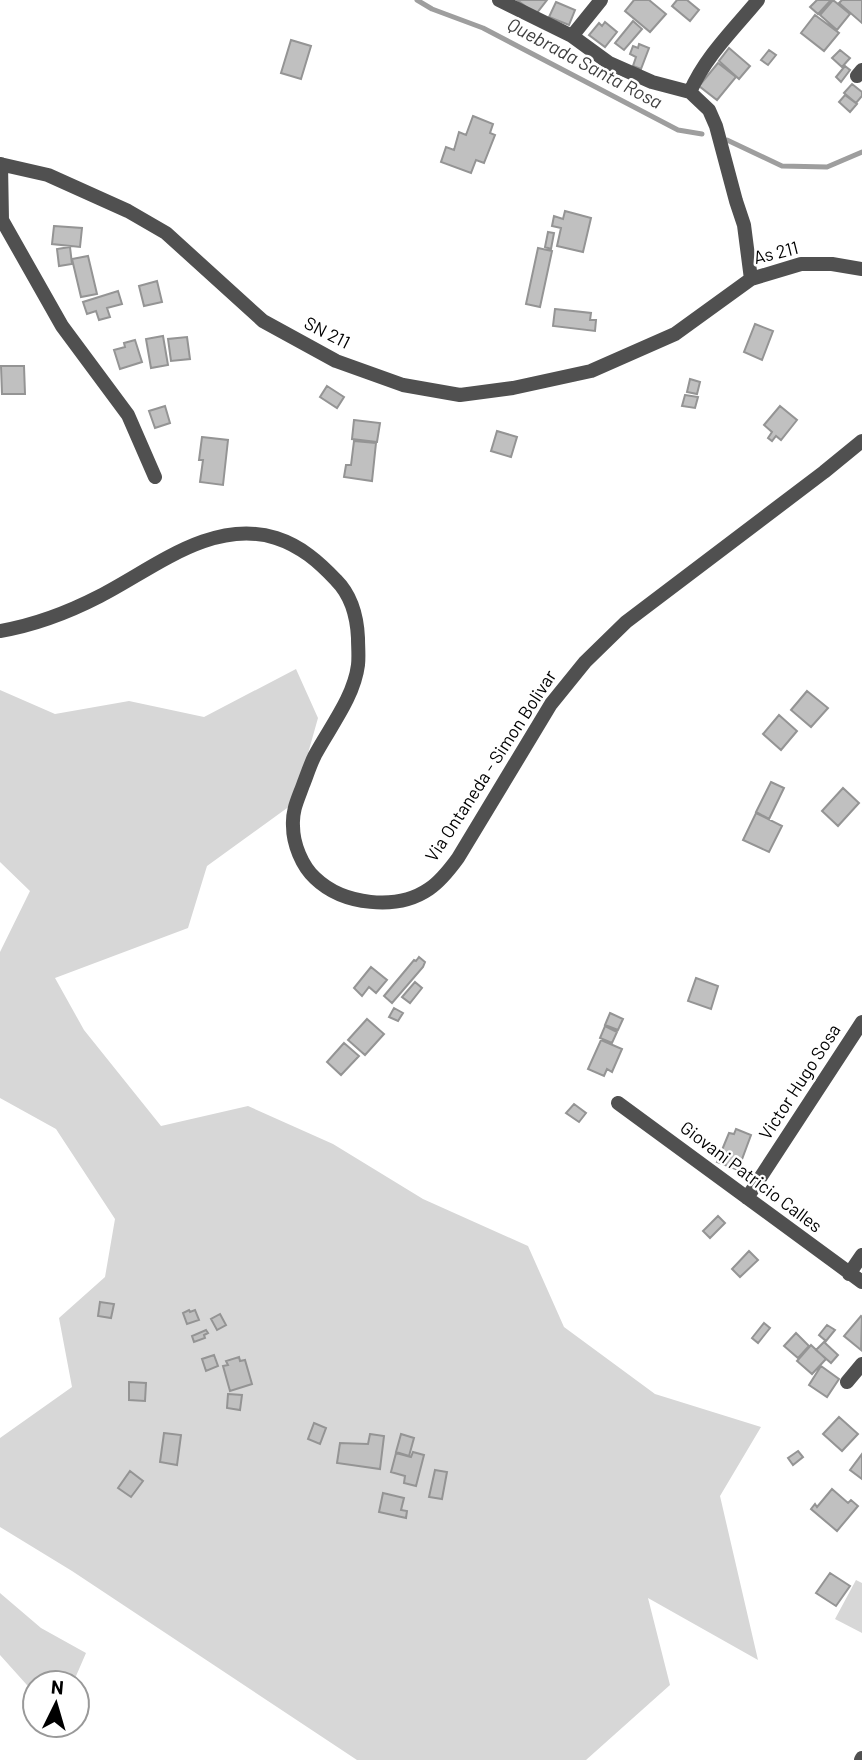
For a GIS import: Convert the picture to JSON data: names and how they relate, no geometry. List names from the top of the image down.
{
  "streets": {
    "street": [
      "As 211",
      "SN 211",
      "Via Ontaneda - Simon Bolivar",
      "Victor Hugo Sosa",
      "Giovani Patricio Calles"
    ]
  },
  "crossings": [
    ["As 211", "SN 211"],
    ["Victor Hugo Sosa", "Giovani Patricio Calles"]
  ],
  "water": ["Quebrada Santa Rosa"],
  "north": "top"
}
